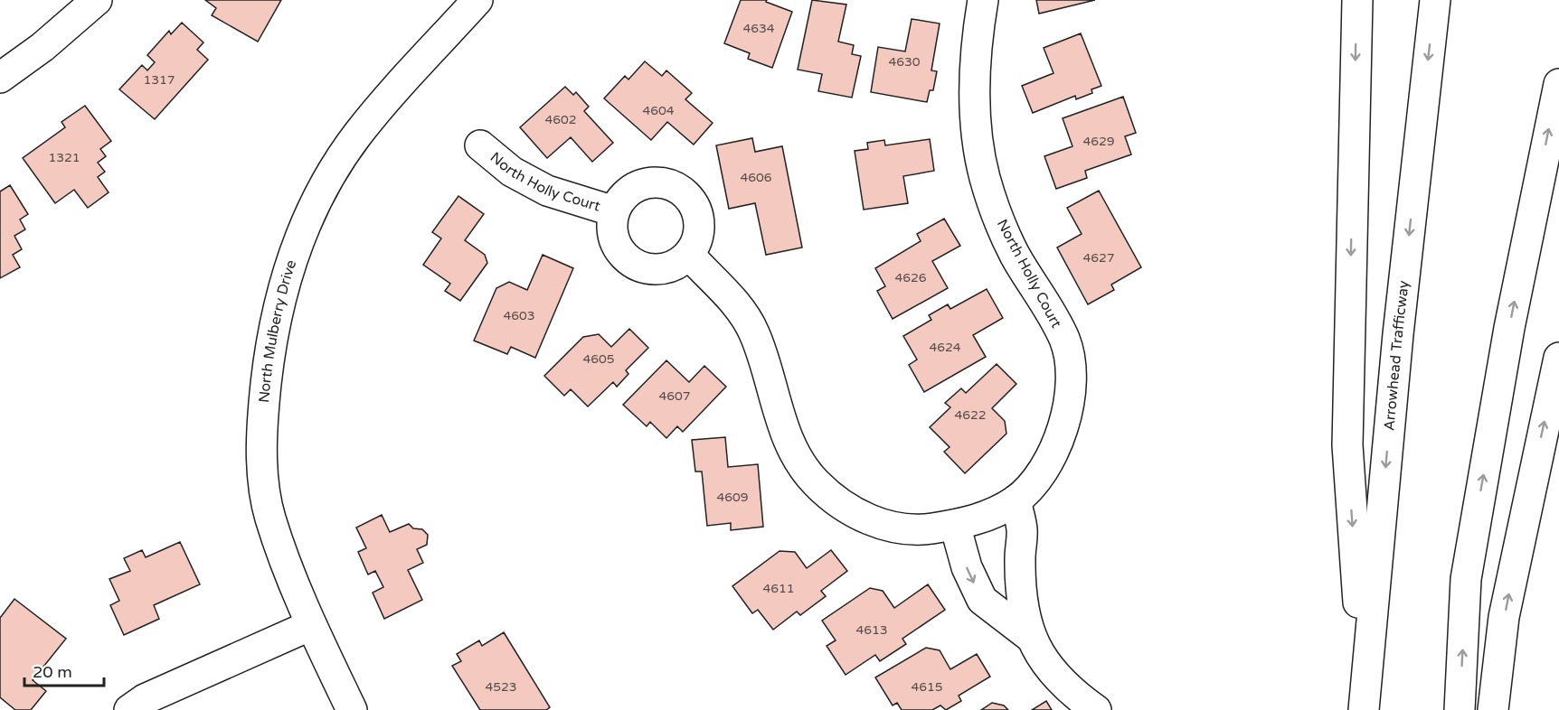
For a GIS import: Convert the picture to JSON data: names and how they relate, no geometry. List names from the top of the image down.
{
  "streets": {
    "main road": ["North Holly Court", "North Mulberry Drive", "Arrowhead Trafficway"]
  },
  "house_numbers": [
    "4634",
    "4630",
    "1317",
    "4604",
    "4602",
    "4629",
    "1321",
    "4606",
    "4627",
    "4626",
    "4603",
    "4624",
    "4605",
    "4607",
    "4622",
    "4609",
    "4611",
    "4613",
    "4523",
    "4615"
  ],
  "scale_bar": "20 m"
}
